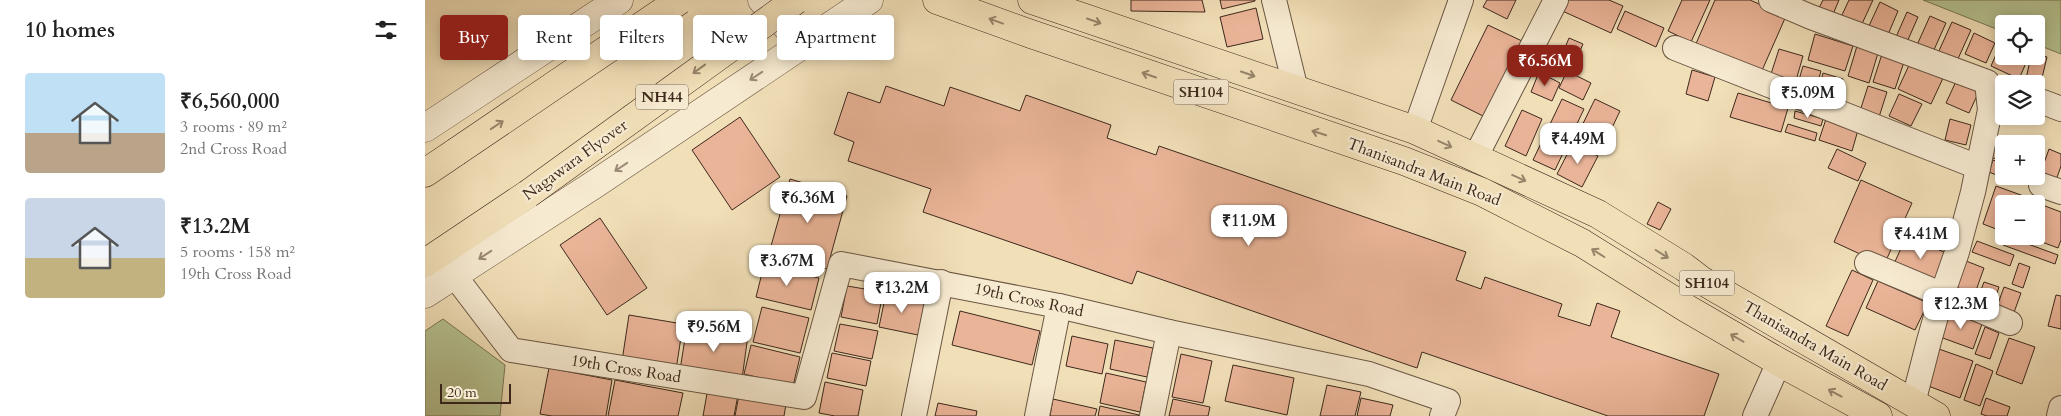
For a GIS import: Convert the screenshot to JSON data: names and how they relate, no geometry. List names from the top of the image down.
{
  "streets": {
    "main road": [
      "SH104",
      "NH44",
      "Nagawara Flyover",
      "Thanisandra Main Road"
    ],
    "street": ["19th Cross Road"]
  },
  "scale_bar": "20 m",
  "page": {
    "heading": "10 homes",
    "map_buttons": ["+", "−"],
    "chip": [
      "Buy",
      "Rent",
      "Filters",
      "New",
      "Apartment"
    ],
    "price": [
      "₹6.56M",
      "₹5.09M",
      "₹4.49M",
      "₹6.36M",
      "₹11.9M",
      "₹4.41M",
      "₹3.67M",
      "₹13.2M",
      "₹12.3M",
      "₹9.56M"
    ],
    "list": [
      {
        "name": "₹6,560,000",
        "note": "3 rooms · 89 m² · 2nd Cross Road"
      },
      {
        "name": "₹13.2M",
        "note": "5 rooms · 158 m² · 19th Cross Road"
      }
    ],
    "scale": "20 m"
  }
}
